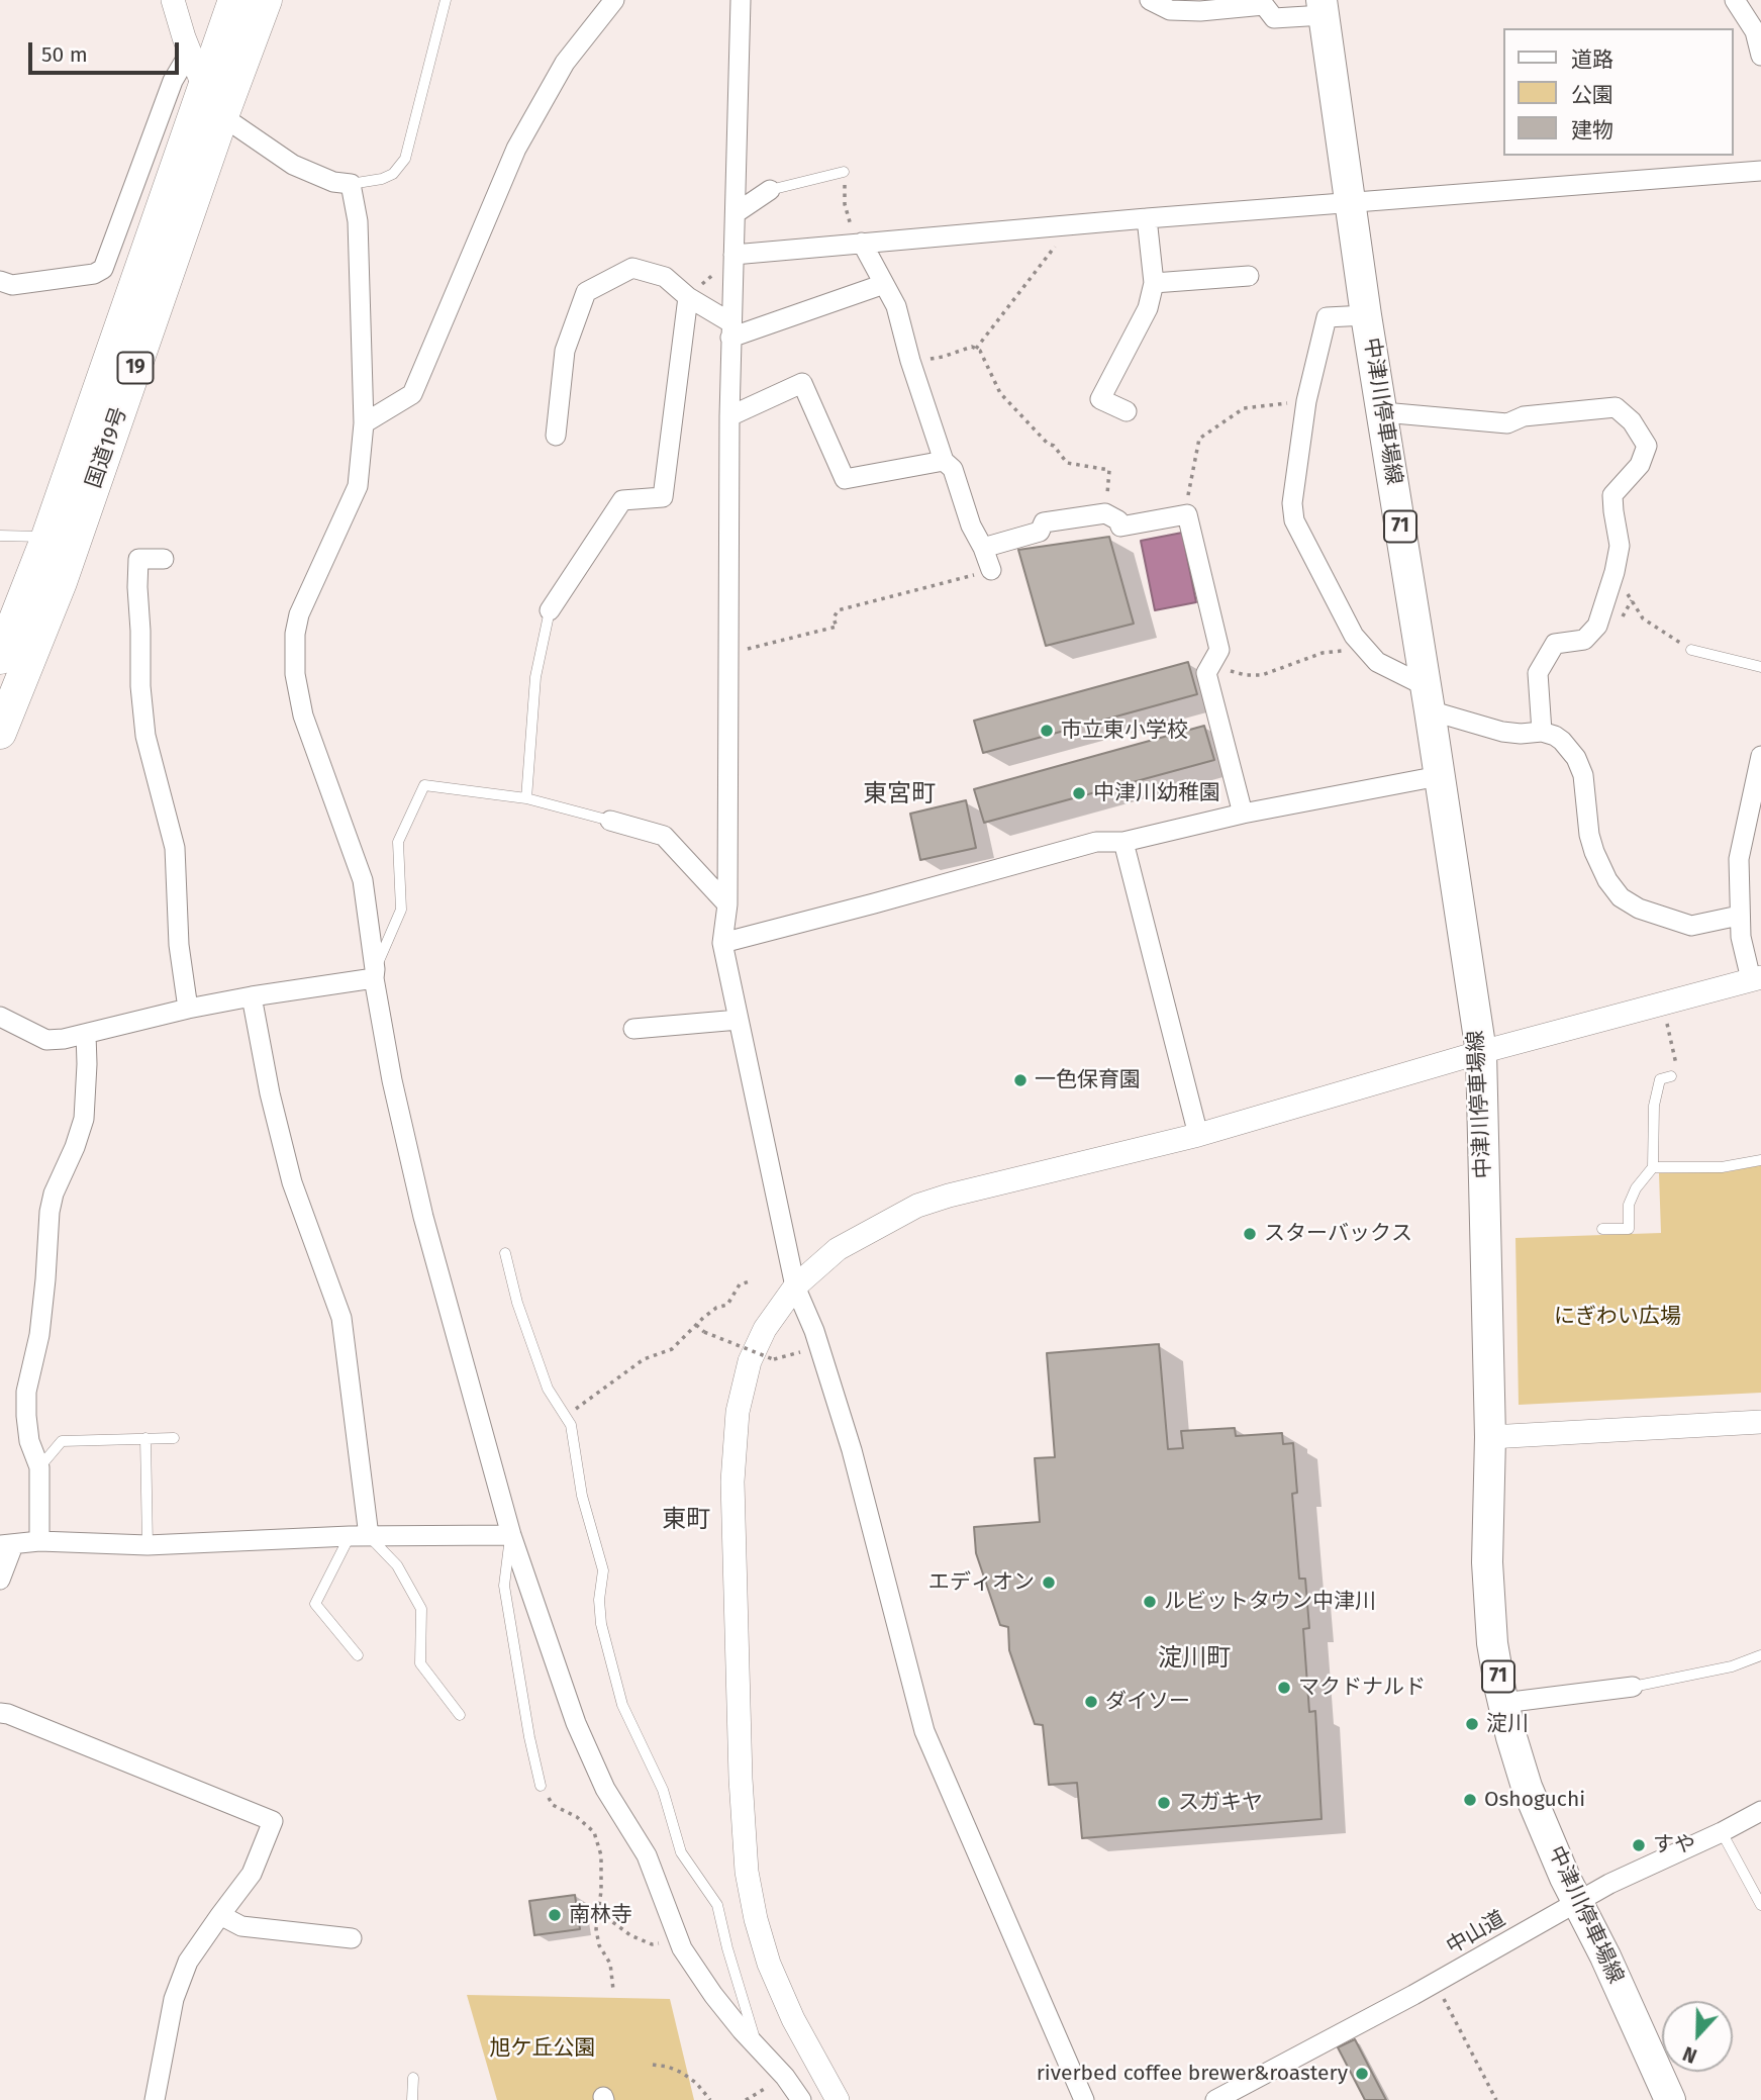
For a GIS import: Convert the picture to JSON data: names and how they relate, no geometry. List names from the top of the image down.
{
  "streets": {
    "highway": ["19", "国道19号"],
    "main road": ["中津川停車場線", "71"],
    "street": ["中山道"]
  },
  "crossings": [
    ["中津川停車場線", "中山道"]
  ],
  "districts": ["東宮町", "東町", "淀川町"],
  "parks": ["にぎわい広場", "旭ケ丘公園"],
  "places": [
    "市立東小学校",
    "中津川幼稚園",
    "一色保育園",
    "スターバックス",
    "エディオン",
    "ルビットタウン中津川",
    "マクドナルド",
    "ダイソー",
    "淀川",
    "Oshoguchi",
    "スガキヤ",
    "すや",
    "南林寺",
    "riverbed coffee brewer&roastery"
  ],
  "legend": ["道路", "公園", "建物"],
  "scale_bar": "50 m",
  "north": "bottom"
}
